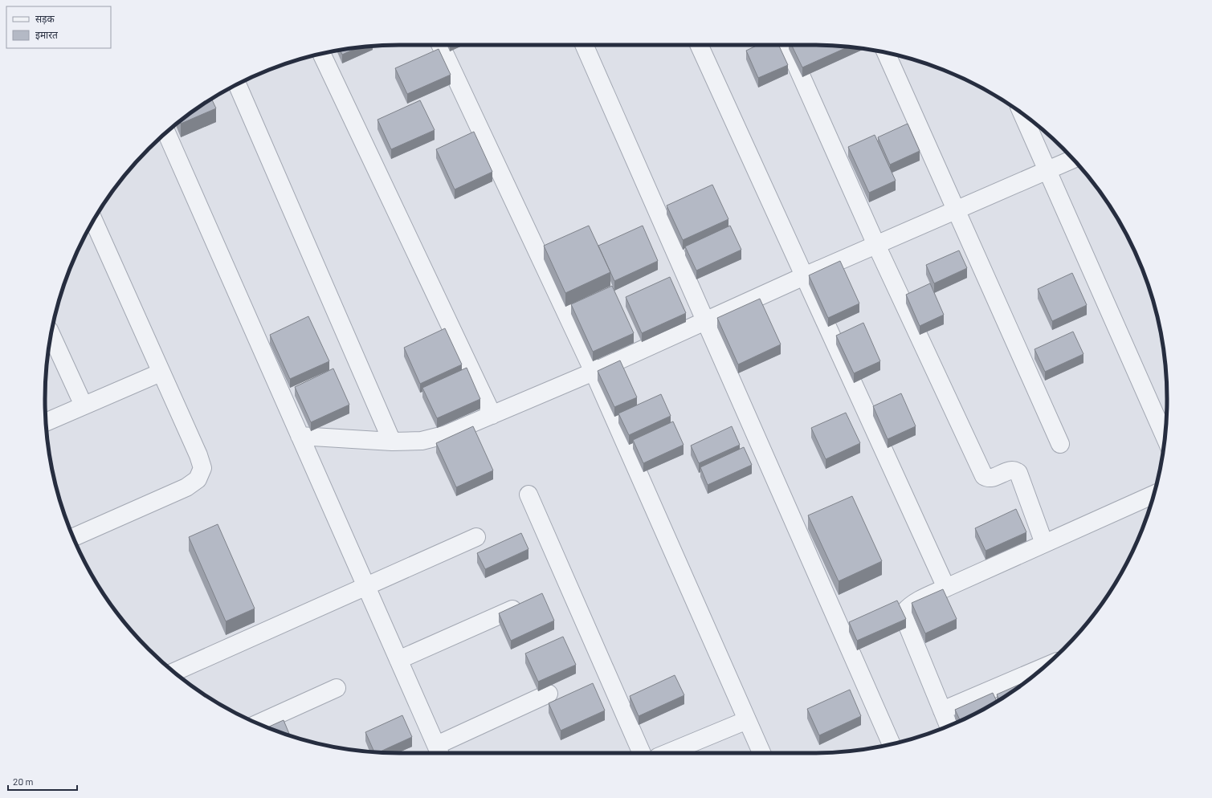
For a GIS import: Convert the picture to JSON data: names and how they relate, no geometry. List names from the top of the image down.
{
  "legend": ["सड़क", "इमारत"],
  "scale_bar": "20 m"
}
